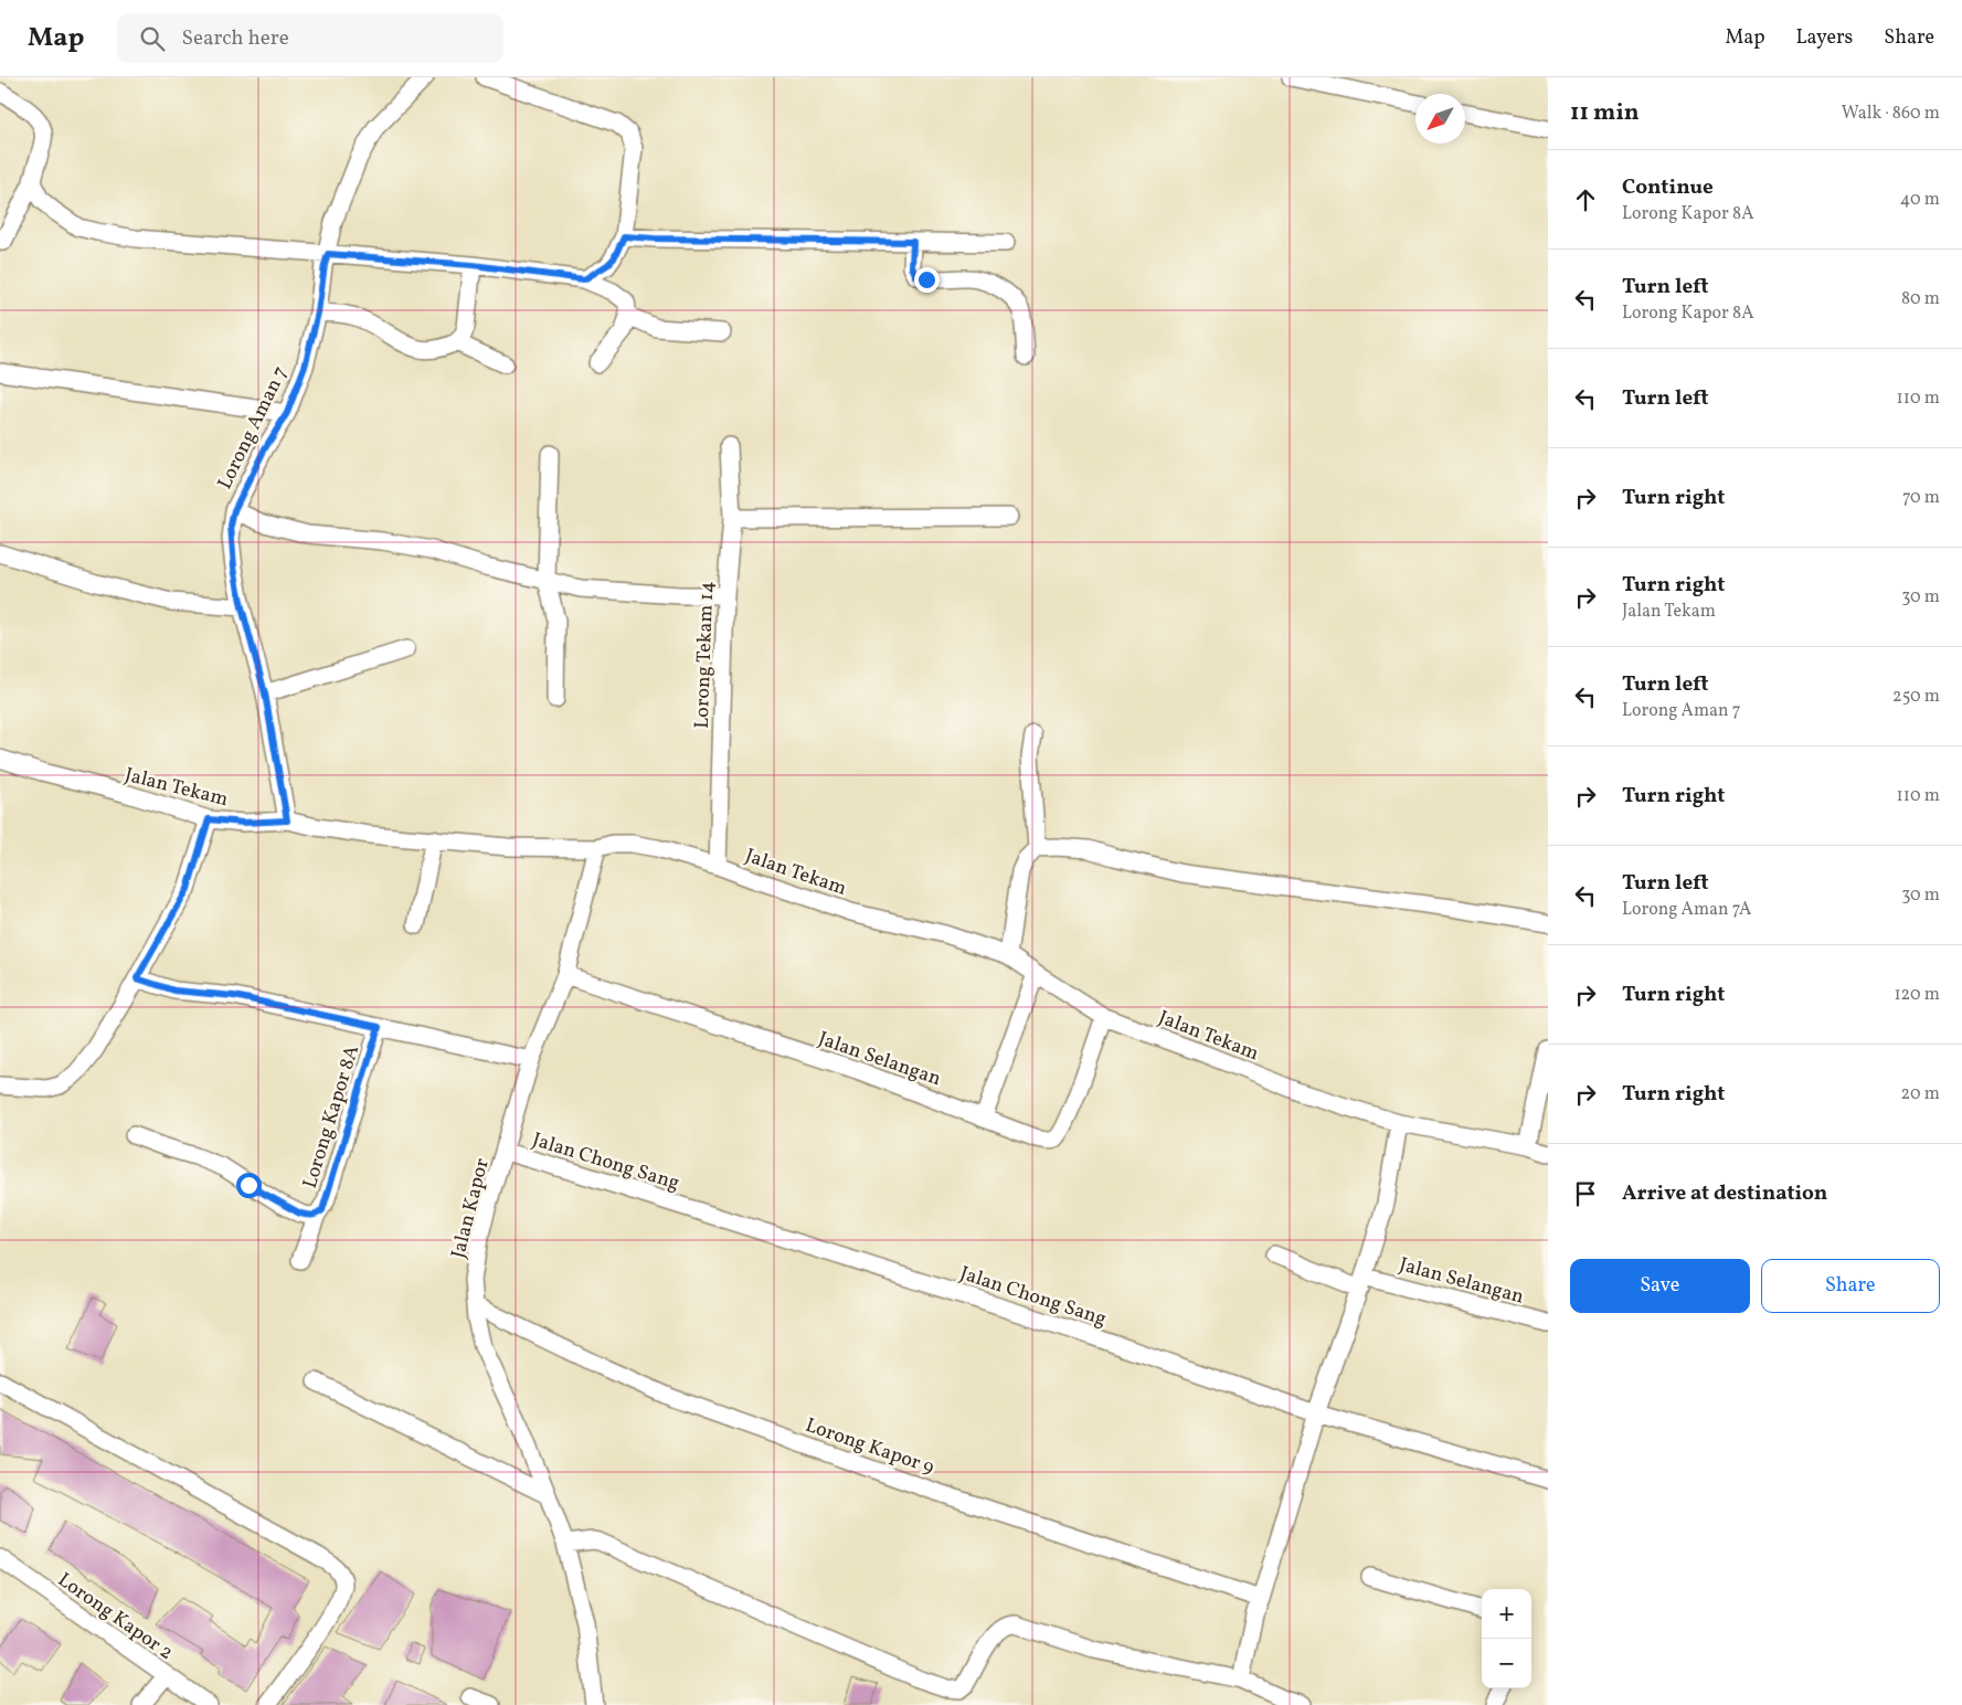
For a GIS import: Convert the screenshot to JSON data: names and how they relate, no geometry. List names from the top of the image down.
{
  "streets": {
    "street": [
      "Lorong Aman 7",
      "Lorong Tekam 14",
      "Jalan Tekam",
      "Jalan Selangan",
      "Lorong Kapor 8A",
      "Jalan Chong Sang",
      "Jalan Kapor",
      "Lorong Kapor 9",
      "Lorong Kapor 2"
    ]
  },
  "crossings": [
    ["Lorong Aman 7", "Jalan Tekam"],
    ["Lorong Tekam 14", "Jalan Tekam"],
    ["Jalan Tekam", "Jalan Selangan"],
    ["Jalan Tekam", "Jalan Kapor"],
    ["Jalan Selangan", "Jalan Kapor"],
    ["Jalan Chong Sang", "Jalan Kapor"],
    ["Jalan Kapor", "Lorong Kapor 9"]
  ],
  "north": "bottom left",
  "page": {
    "header": "Map",
    "search": "Search here",
    "nav": ["Map", "Layers", "Share"],
    "heading": ["11 min", "Walk · 860 m"],
    "list": [
      ["Continue", "Lorong Kapor 8A", "40 m"],
      ["Turn left", "Lorong Kapor 8A", "80 m"],
      ["Turn left", "110 m"],
      ["Turn right", "70 m"],
      ["Turn right", "Jalan Tekam", "30 m"],
      ["Turn left", "Lorong Aman 7", "250 m"],
      ["Turn right", "110 m"],
      ["Turn left", "Lorong Aman 7A", "30 m"],
      ["Turn right", "120 m"],
      ["Turn right", "20 m"],
      "Arrive at destination"
    ],
    "buttons": ["Save", "Share"],
    "map_buttons": ["+", "−"]
  }
}
